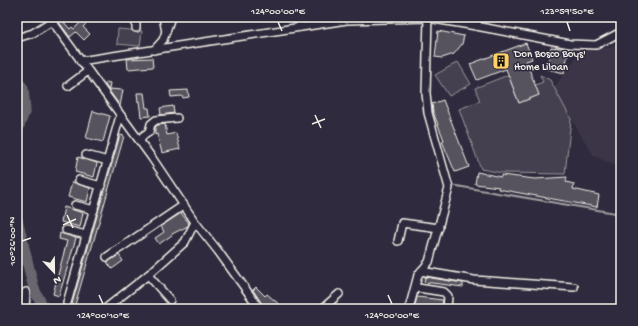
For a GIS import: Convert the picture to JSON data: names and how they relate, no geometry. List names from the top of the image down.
{
  "places": {
    "building": ["Don Bosco Boys' Home Liloan"]
  },
  "north": "bottom",
  "coordinates": [
    "124°00'00\"E",
    "123°59'50\"E",
    "10°26'00\"N",
    "124°00'10\"E"
  ]
}
